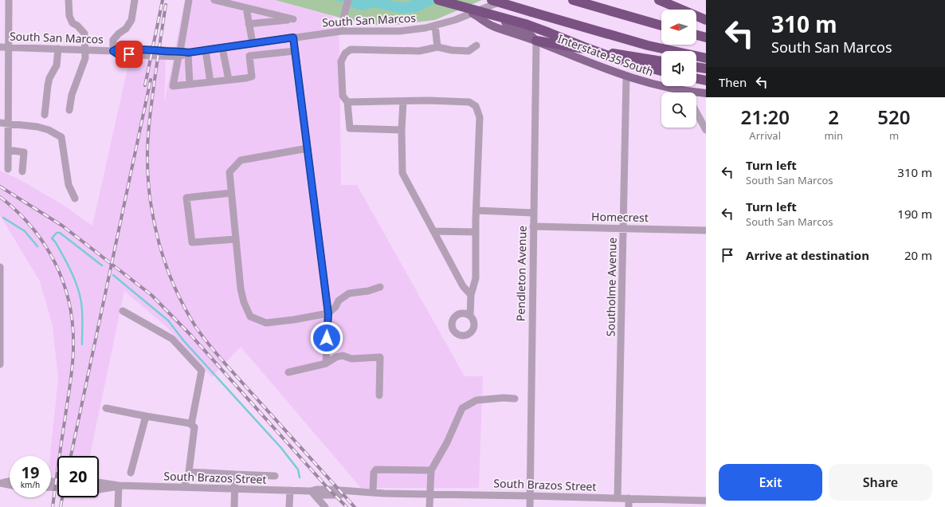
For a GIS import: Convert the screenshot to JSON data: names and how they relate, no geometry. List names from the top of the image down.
{
  "streets": {
    "main road": ["Interstate 35 South"],
    "street": [
      "South San Marcos",
      "Homecrest",
      "Pendleton Avenue",
      "Southolme Avenue",
      "South Brazos Street"
    ]
  },
  "crossings": [
    ["South San Marcos", "Interstate 35 South"],
    ["Interstate 35 South", "Pendleton Avenue"],
    ["Interstate 35 South", "Southolme Avenue"],
    ["Homecrest", "Pendleton Avenue"],
    ["Homecrest", "Southolme Avenue"],
    ["Pendleton Avenue", "South Brazos Street"],
    ["Southolme Avenue", "South Brazos Street"]
  ],
  "north": "left",
  "page": {
    "turn": ["310 m", "South San Marcos"],
    "then": "Then",
    "eta": [
      "21:20",
      "Arrival",
      "2",
      "min",
      "520",
      "m"
    ],
    "list": [
      {
        "name": "Turn left",
        "note": "South San Marcos",
        "value": "310 m"
      },
      {
        "name": "Turn left",
        "note": "South San Marcos",
        "value": "190 m"
      },
      {
        "name": "Arrive at destination",
        "value": "20 m"
      }
    ],
    "speed": "19 km/h",
    "limit": "20",
    "buttons": ["Exit", "Share"]
  }
}
